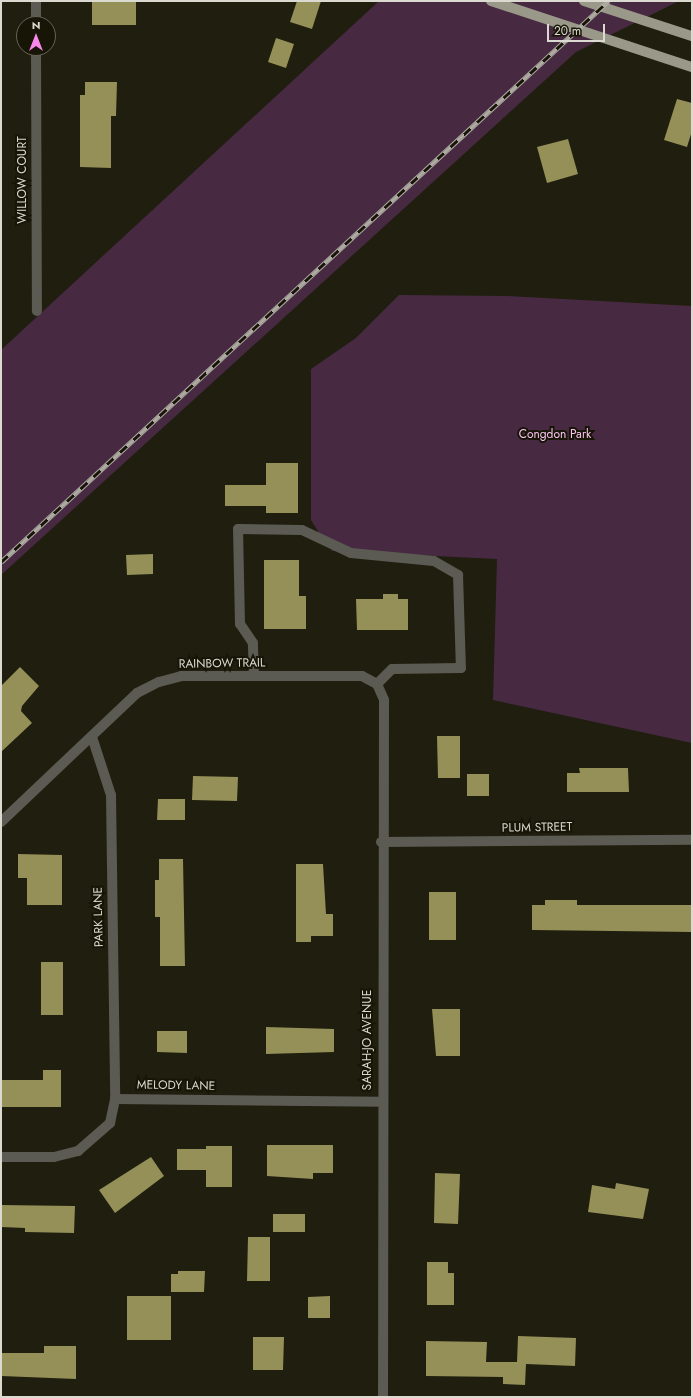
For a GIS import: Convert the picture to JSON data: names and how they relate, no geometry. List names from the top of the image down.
{
  "streets": {
    "street": [
      "WILLOW COURT",
      "RAINBOW TRAIL",
      "PLUM STREET",
      "PARK LANE",
      "SARAH-JO AVENUE",
      "MELODY LANE"
    ]
  },
  "crossings": [
    ["RAINBOW TRAIL", "PARK LANE"],
    ["RAINBOW TRAIL", "SARAH-JO AVENUE"],
    ["PLUM STREET", "SARAH-JO AVENUE"],
    ["PARK LANE", "MELODY LANE"],
    ["SARAH-JO AVENUE", "MELODY LANE"]
  ],
  "parks": ["Congdon Park"],
  "scale_bar": "20 m",
  "north": "top"
}
